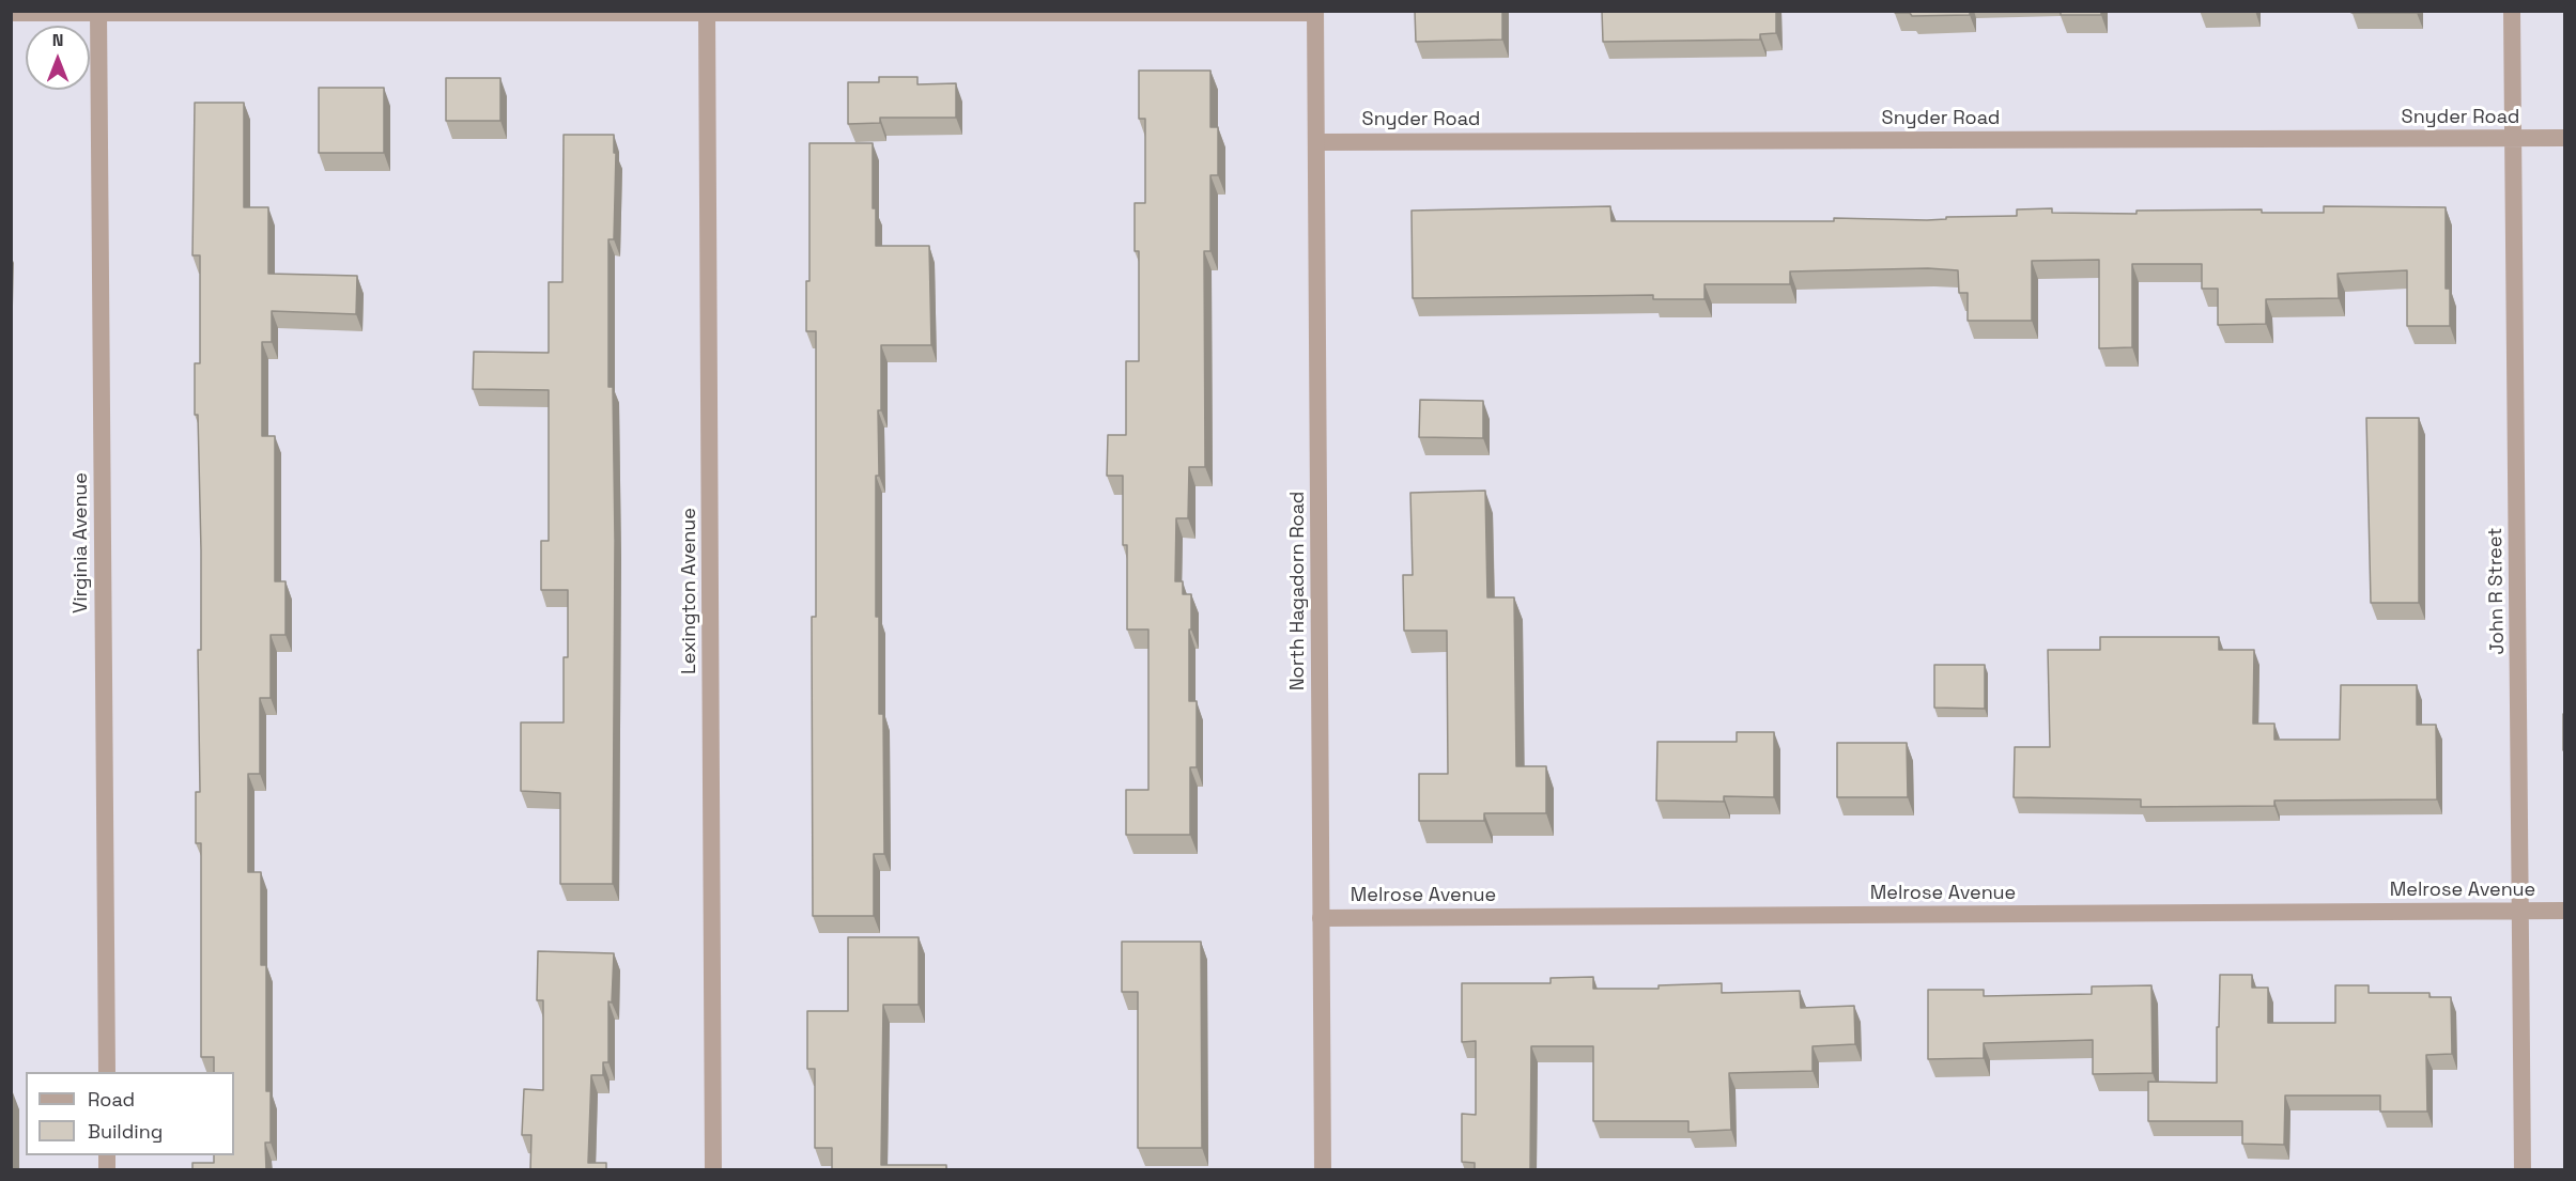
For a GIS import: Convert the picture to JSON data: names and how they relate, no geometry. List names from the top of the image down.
{
  "streets": {
    "street": [
      "Snyder Road",
      "Virginia Avenue",
      "Lexington Avenue",
      "North Hagadorn Road",
      "John R Street",
      "Melrose Avenue"
    ]
  },
  "crossings": [
    ["Snyder Road", "North Hagadorn Road"],
    ["Snyder Road", "John R Street"],
    ["North Hagadorn Road", "Melrose Avenue"],
    ["John R Street", "Melrose Avenue"]
  ],
  "legend": ["Road", "Building"],
  "north": "top"
}
